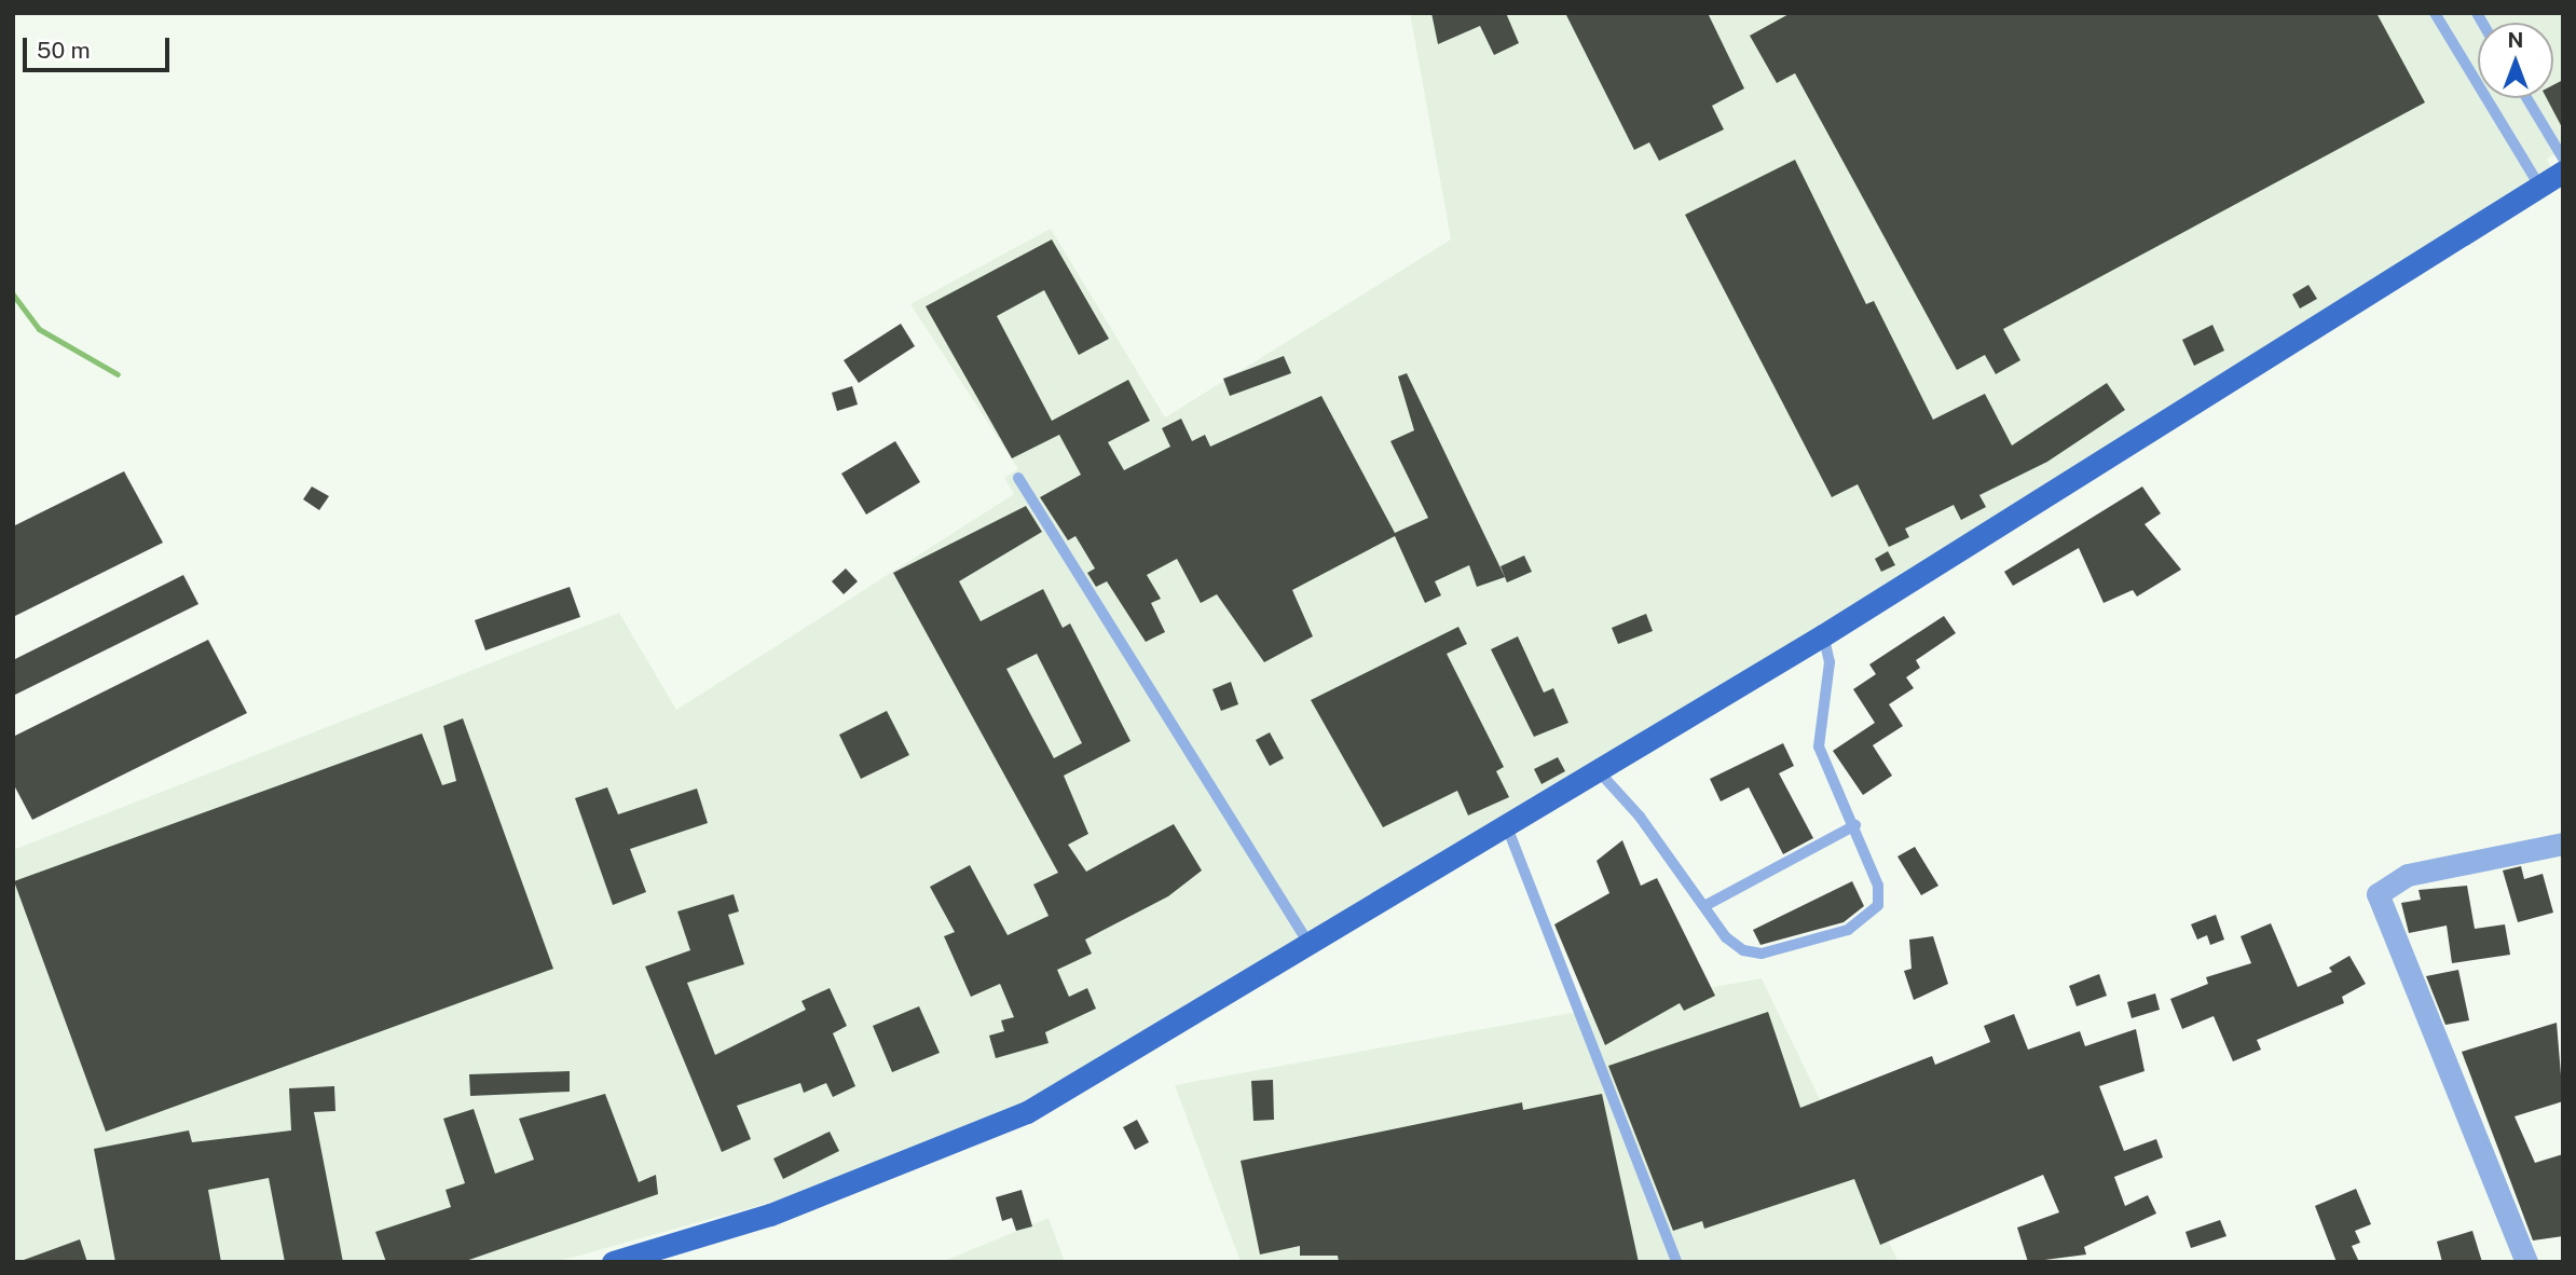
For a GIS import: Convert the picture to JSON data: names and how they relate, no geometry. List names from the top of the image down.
{
  "scale_bar": "50 m",
  "north": "top"
}
